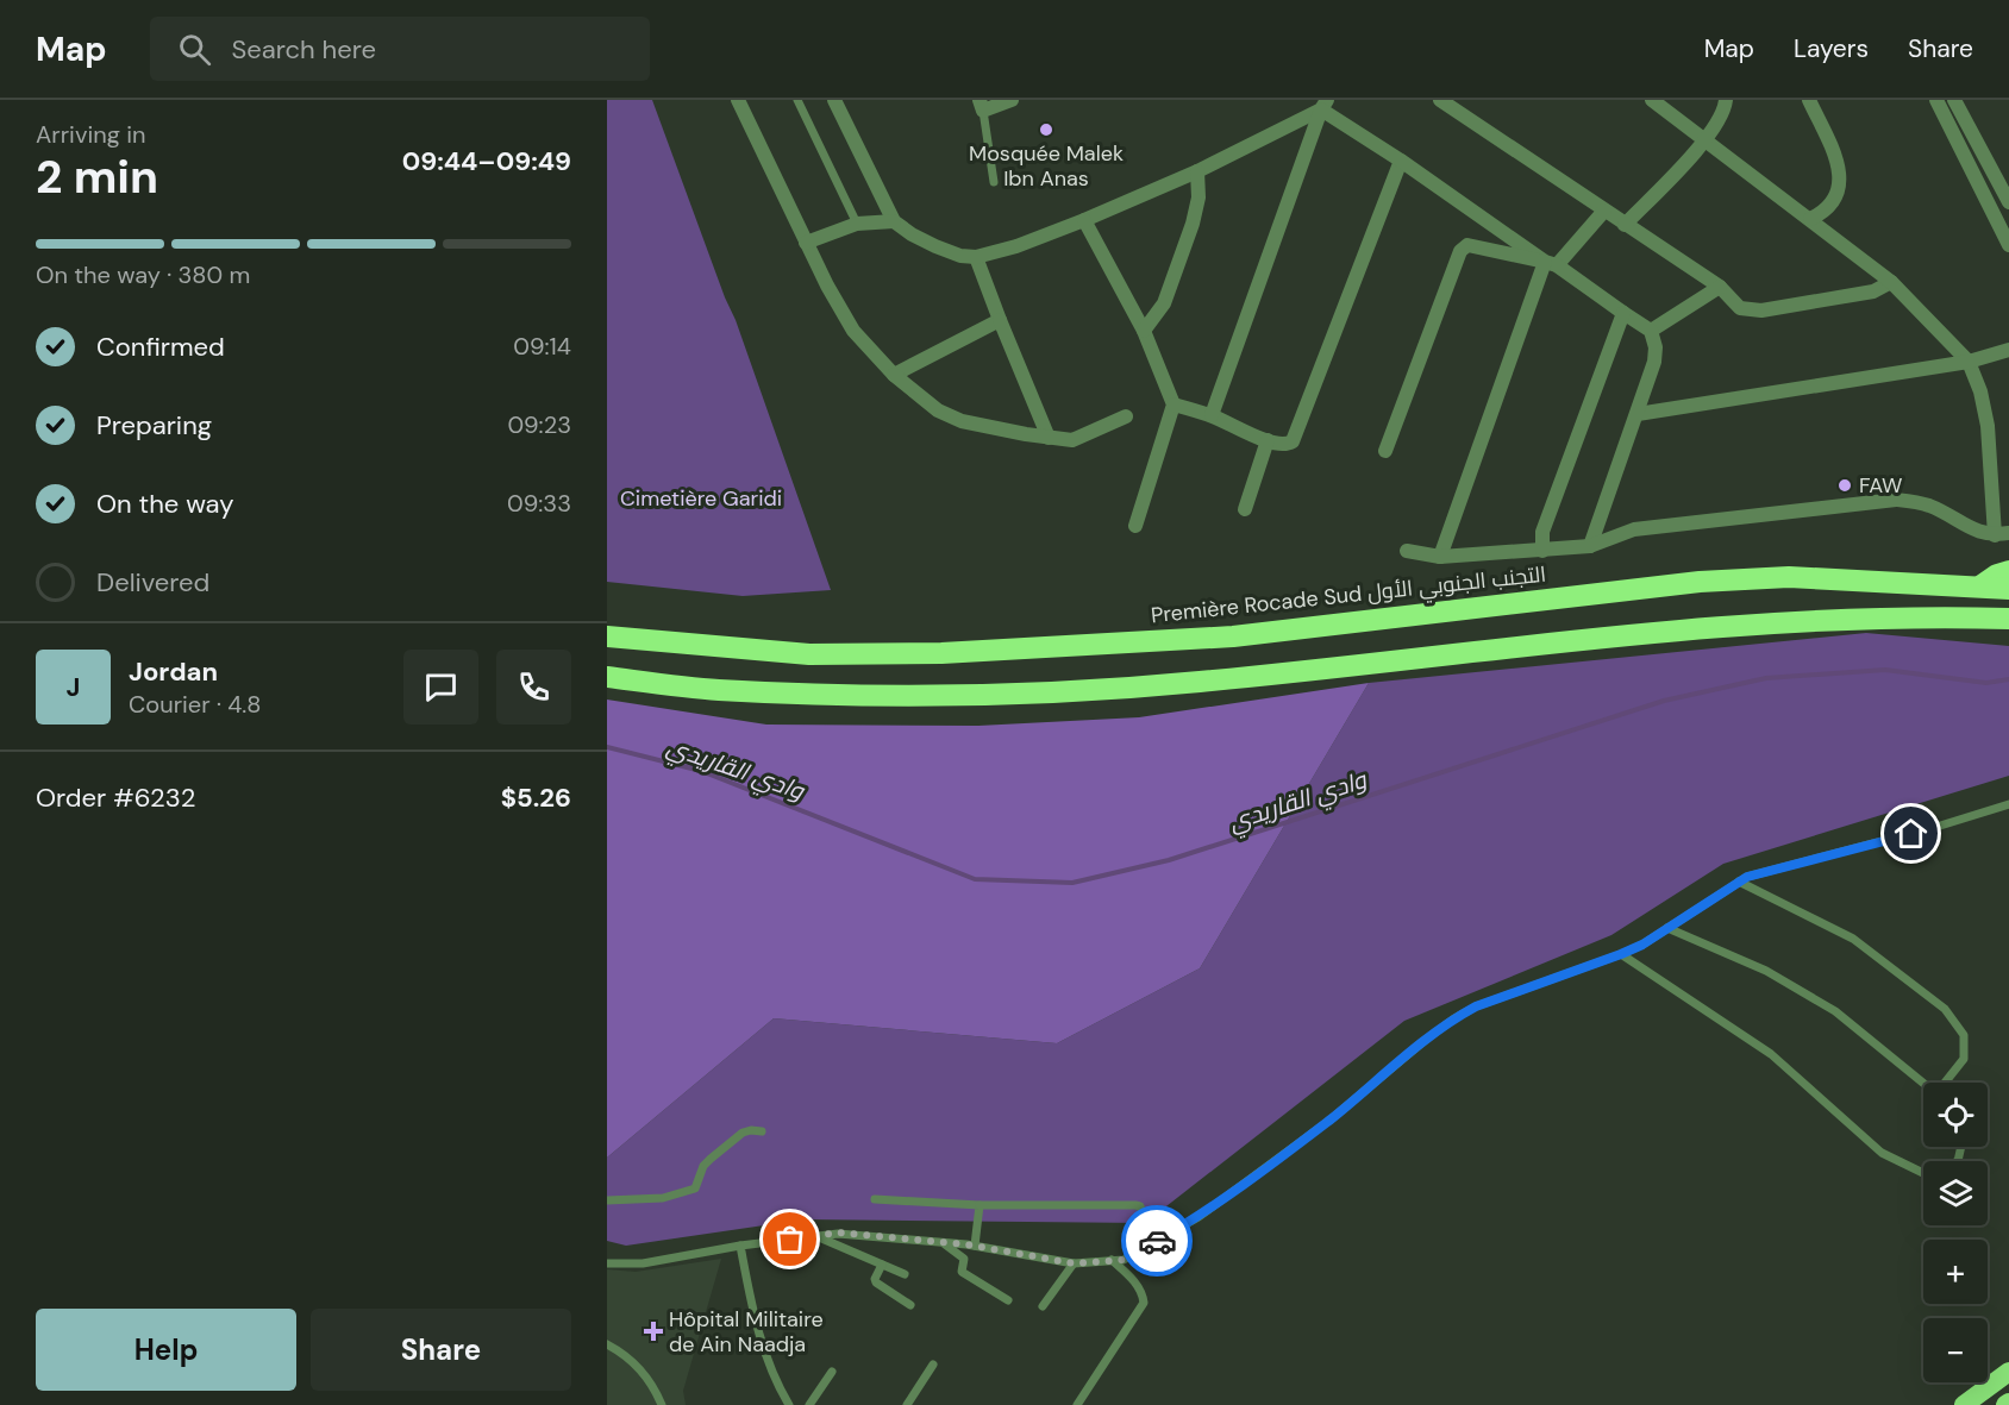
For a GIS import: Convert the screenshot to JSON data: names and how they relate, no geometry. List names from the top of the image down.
{
  "streets": {
    "highway": ["Première Rocade Sud التجنب الجنوبي الأول"]
  },
  "water": ["وادي القاريدي"],
  "parks": ["Cimetière Garidi"],
  "places": {
    "other": ["Mosquée Malek Ibn Anas", "FAW"],
    "health": ["Hôpital Militaire de Ain Naadja"]
  },
  "page": {
    "header": "Map",
    "search": "Search here",
    "nav": ["Map", "Layers", "Share"],
    "heading": ["2 min", "Arriving in", "09:44–09:49"],
    "panel": [
      "Jordan",
      "Courier · 4.8",
      "Order #6232",
      "$5.26"
    ],
    "bar": "On the way · 380 m",
    "list": [
      ["Confirmed", "09:14"],
      ["Preparing", "09:23"],
      ["On the way", "09:33"],
      "Delivered"
    ],
    "round": "J",
    "map_buttons": ["+", "−"],
    "buttons": ["Help", "Share"]
  }
}
